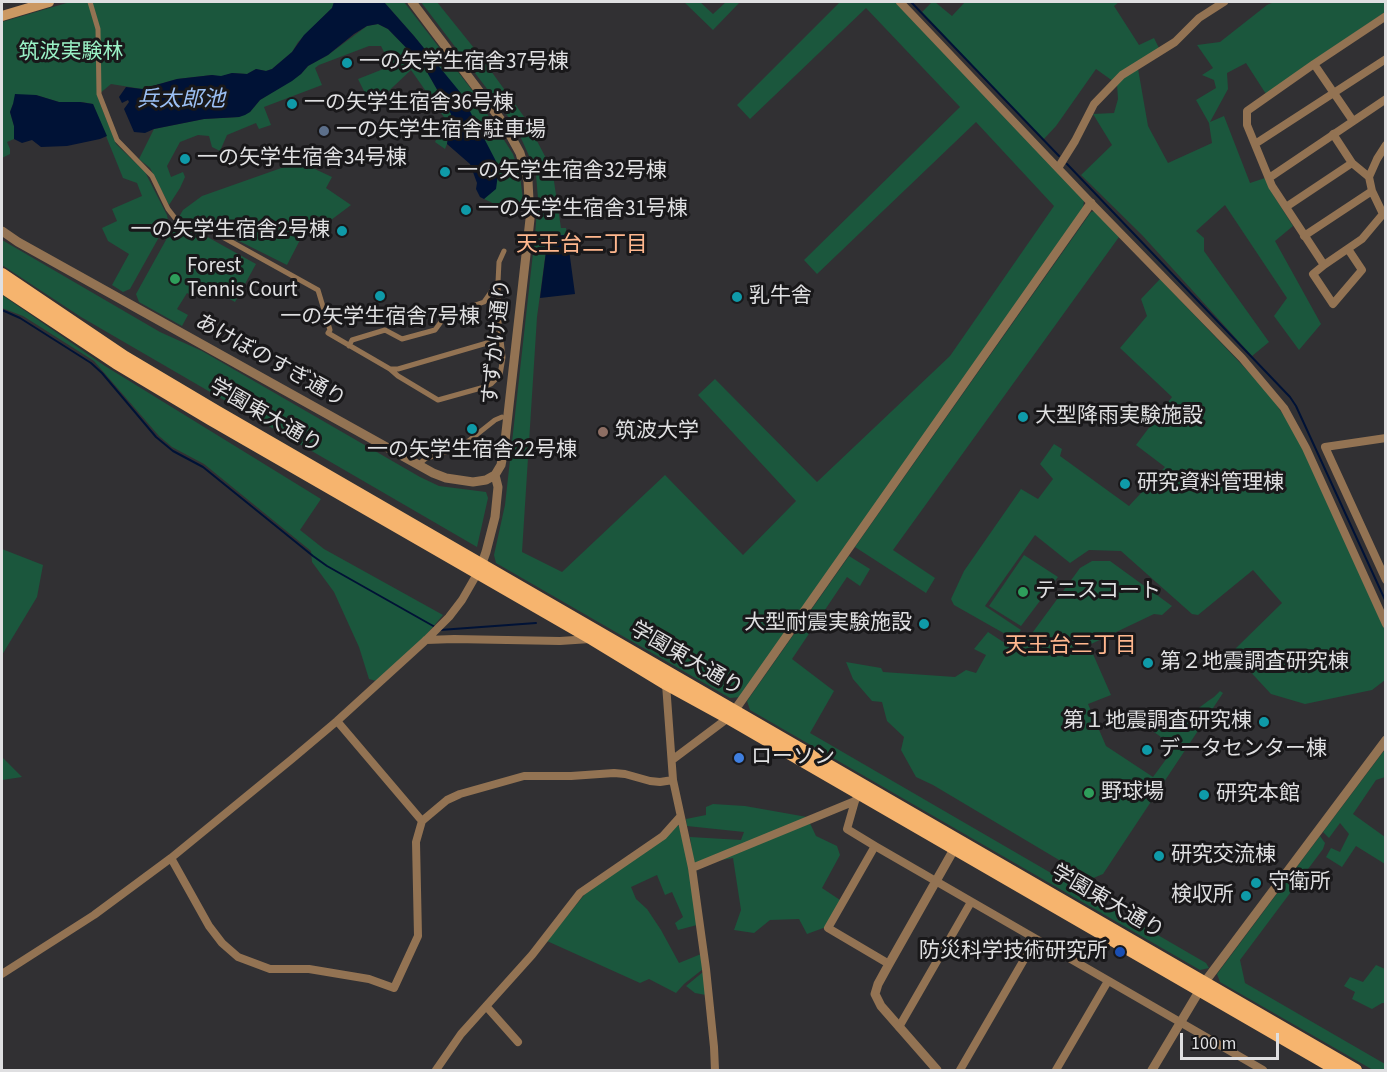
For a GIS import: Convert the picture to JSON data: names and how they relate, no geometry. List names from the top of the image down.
{
  "streets": {
    "main road": ["学園東大通り"],
    "street": ["すずかけ通り", "あけぼのすぎ通り"]
  },
  "crossings": [
    ["すずかけ通り", "あけぼのすぎ通り"],
    ["すずかけ通り", "学園東大通り"]
  ],
  "districts": ["天王台二丁目", "天王台三丁目"],
  "water": ["兵太郎池"],
  "parks": ["筑波実験林"],
  "places": [
    "一の矢学生宿舎37号棟",
    "一の矢学生宿舎36号棟",
    "一の矢学生宿舎駐車場",
    "一の矢学生宿舎34号棟",
    "一の矢学生宿舎32号棟",
    "一の矢学生宿舎31号棟",
    "一の矢学生宿舎2号棟",
    "Forest Tennis Court",
    "一の矢学生宿舎7号棟",
    "乳牛舎",
    "大型降雨実験施設",
    "一の矢学生宿舎22号棟",
    "筑波大学",
    "研究資料管理棟",
    "テニスコート",
    "大型耐震実験施設",
    "第２地震調査研究棟",
    "第１地震調査研究棟",
    "データセンター棟",
    "ローソン",
    "野球場",
    "研究本館",
    "研究交流棟",
    "守衛所",
    "検収所",
    "防災科学技術研究所"
  ],
  "scale_bar": "100 m"
}
